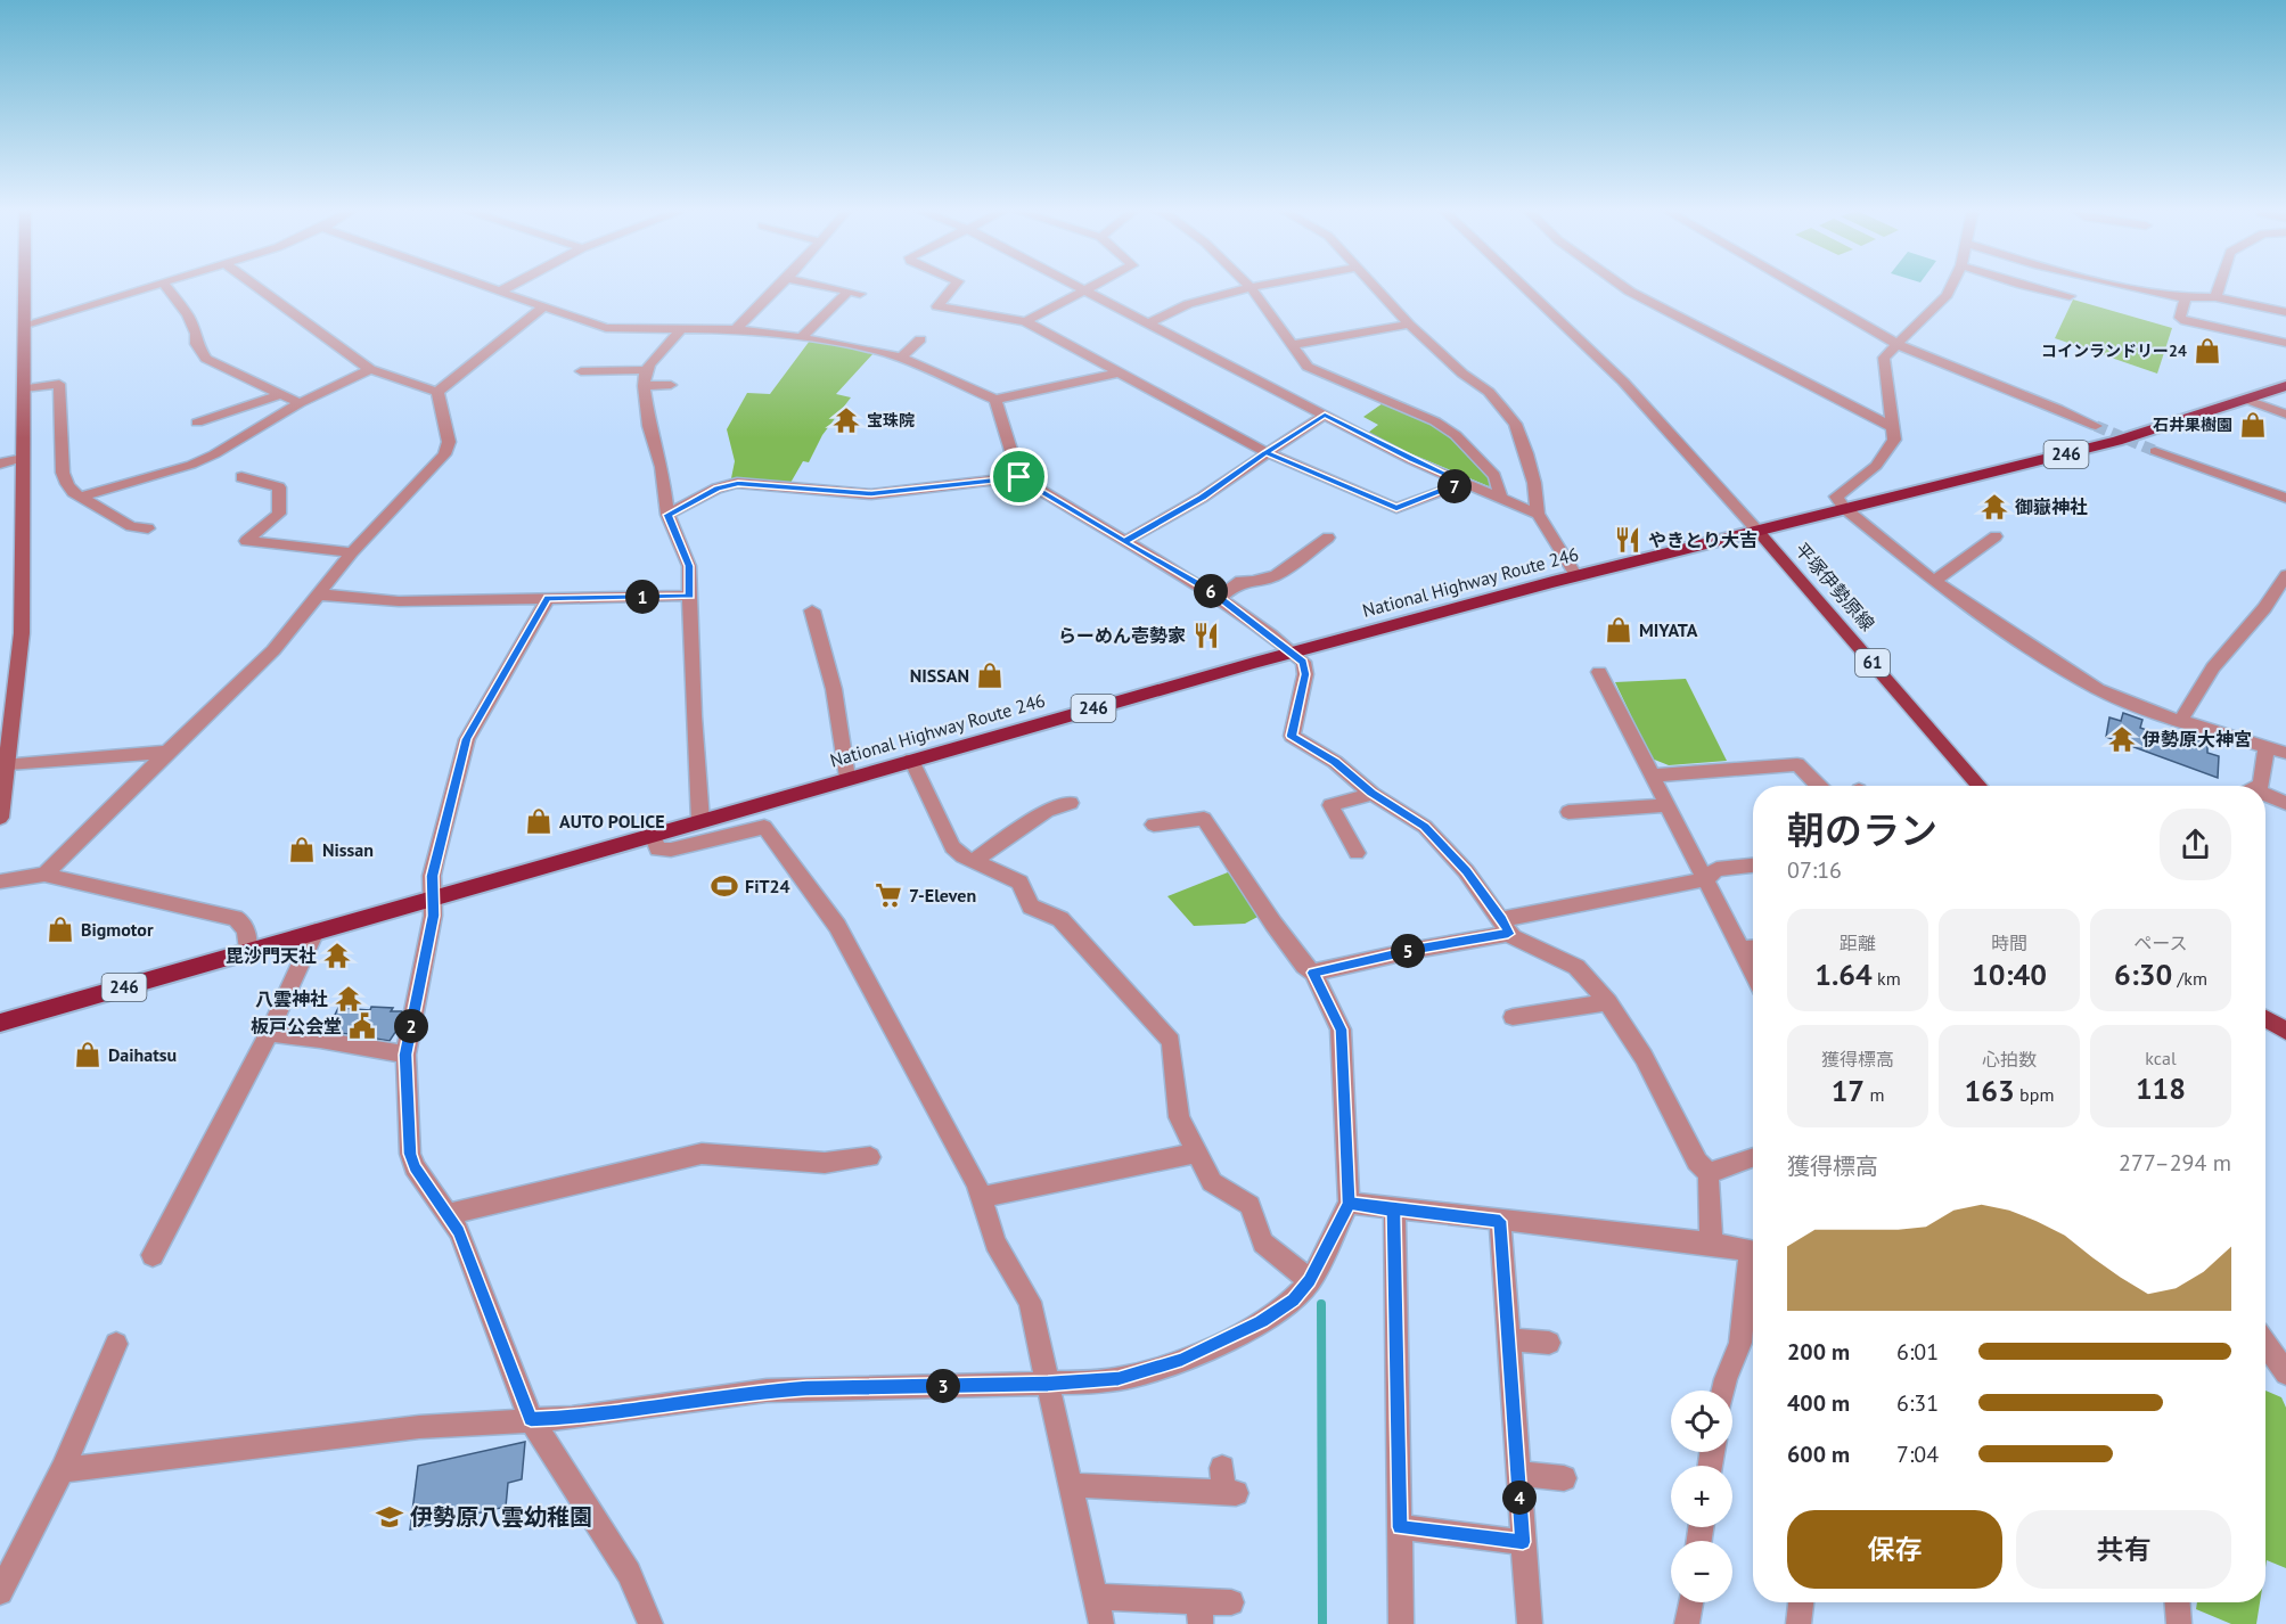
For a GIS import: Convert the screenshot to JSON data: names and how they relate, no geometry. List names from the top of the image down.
{
  "streets": {
    "highway": ["246", "National Highway Route 246"],
    "main road": ["平塚伊勢原線", "61"]
  },
  "crossings": [
    ["National Highway Route 246", "平塚伊勢原線"]
  ],
  "places": {
    "shop": [
      "コインランドリー24",
      "石井果樹園",
      "MIYATA",
      "NISSAN",
      "AUTO POLICE",
      "Nissan",
      "Bigmotor",
      "Daihatsu"
    ],
    "temple": [
      "宝珠院",
      "御嶽神社",
      "伊勢原大神宮",
      "毘沙門天社",
      "八雲神社"
    ],
    "restaurant": ["やきとり大吉", "らーめん壱勢家"],
    "sports": ["FiT24"],
    "supermarket": ["7-Eleven"],
    "public building": ["板戸公会堂"],
    "school or university": ["伊勢原八雲幼稚園"]
  },
  "page": {
    "pins": [
      "7",
      "6",
      "1",
      "5",
      "2",
      "3",
      "4"
    ],
    "heading": ["朝のラン", "07:16"],
    "stats": [
      ["距離", "1.64 km"],
      ["時間", "10:40"],
      ["ペース", "6:30 /km"],
      ["獲得標高", "17 m"],
      ["心拍数", "163 bpm"],
      ["kcal", "118"]
    ],
    "chart": ["獲得標高", "277–294 m"],
    "list": [
      {
        "name": "200 m",
        "note": "6:01"
      },
      {
        "name": "400 m",
        "note": "6:31"
      },
      {
        "name": "600 m",
        "note": "7:04"
      }
    ],
    "map_buttons": ["+", "−"],
    "buttons": ["保存", "共有"]
  }
}
